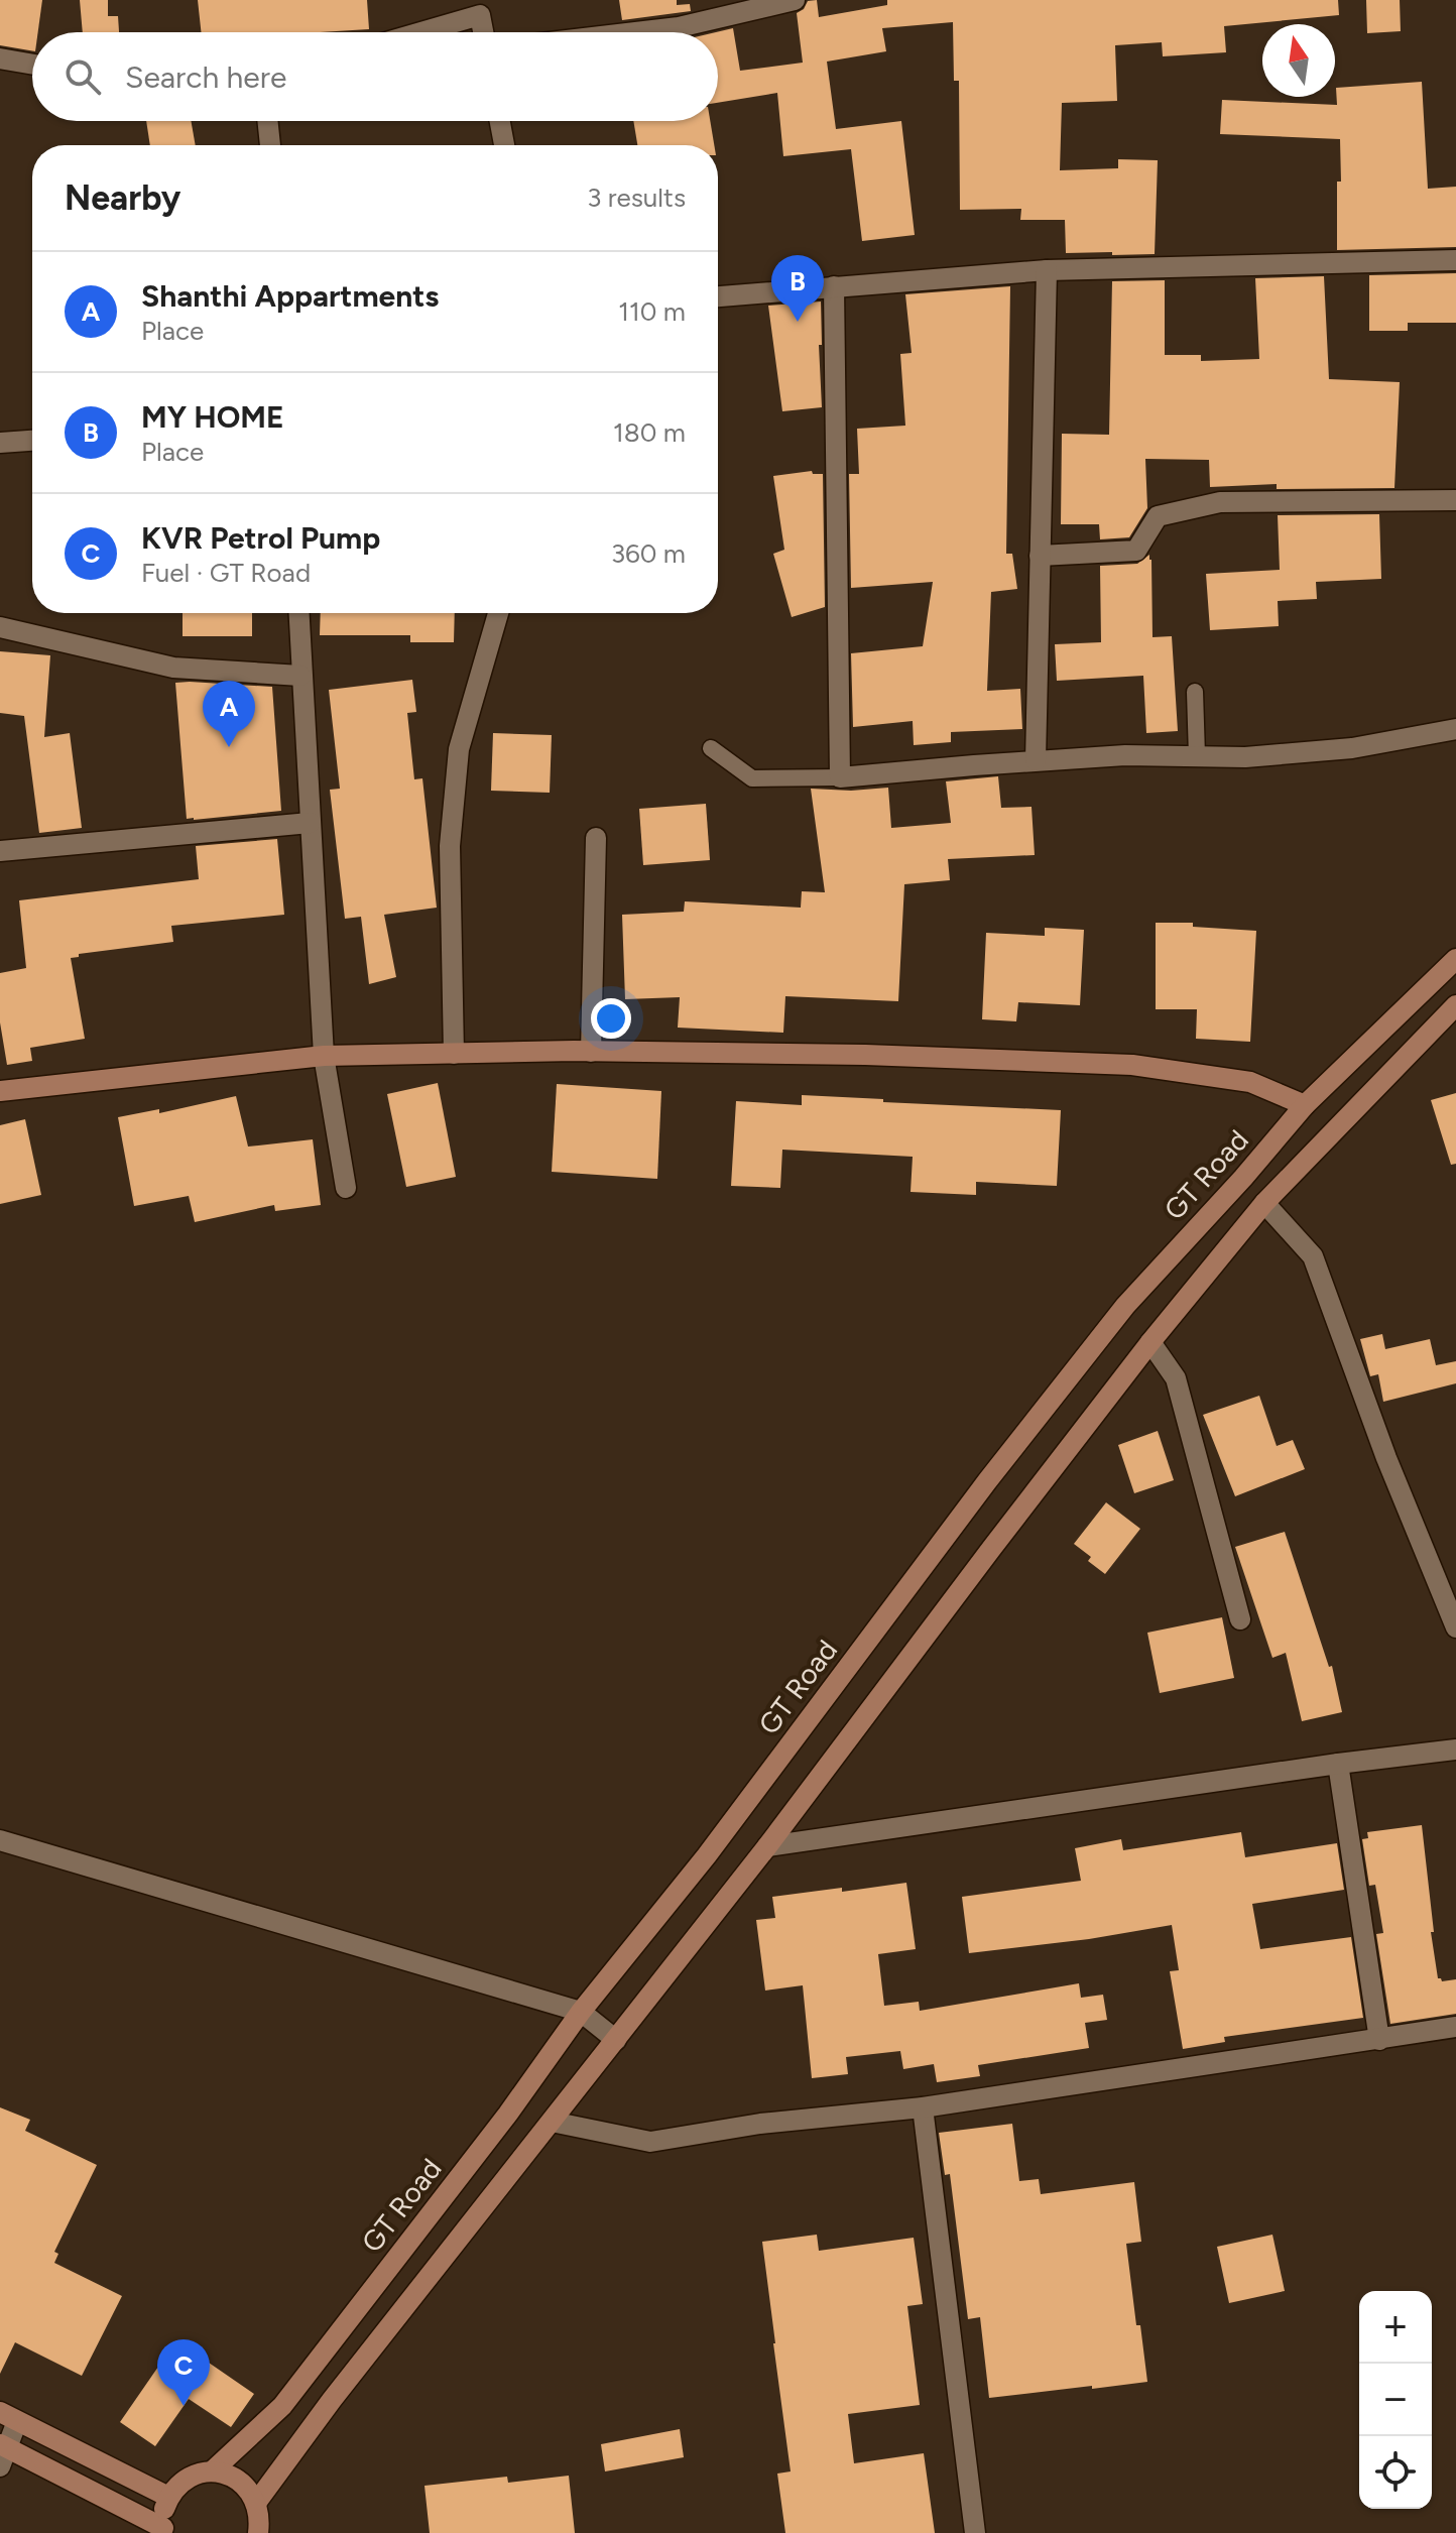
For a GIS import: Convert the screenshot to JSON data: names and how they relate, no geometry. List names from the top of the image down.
{
  "streets": {
    "main road": ["GT Road"]
  },
  "north": "top",
  "page": {
    "search": "Search here",
    "heading": ["Nearby", "3 results"],
    "list": [
      {
        "mark": "A",
        "name": "Shanthi Appartments",
        "note": "Place",
        "value": "110 m"
      },
      {
        "mark": "B",
        "name": "MY HOME",
        "note": "Place",
        "value": "180 m"
      },
      {
        "mark": "C",
        "name": "KVR Petrol Pump",
        "note": "Fuel · GT Road",
        "value": "360 m"
      }
    ],
    "pins": ["B", "A", "C"],
    "map_buttons": ["+", "−"]
  }
}
